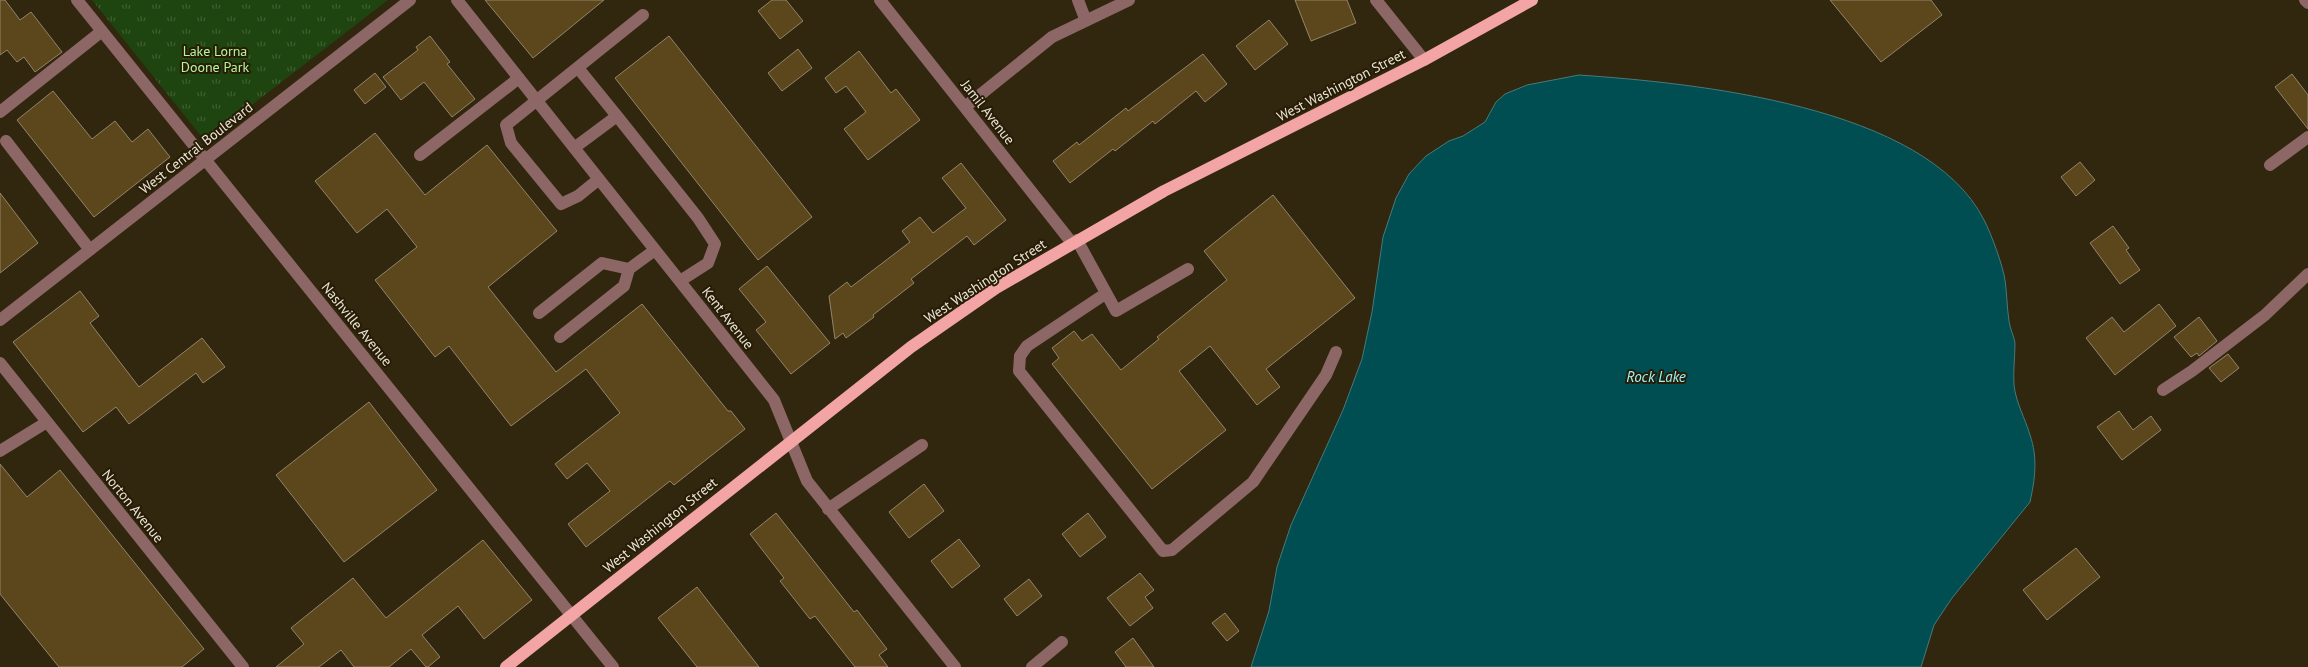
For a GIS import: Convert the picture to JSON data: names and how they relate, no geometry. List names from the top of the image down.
{
  "streets": {
    "main road": ["West Washington Street"],
    "street": [
      "Jamil Avenue",
      "West Central Boulevard",
      "Kent Avenue",
      "Nashville Avenue",
      "Norton Avenue"
    ]
  },
  "crossings": [
    ["West Washington Street", "Jamil Avenue"],
    ["West Washington Street", "Kent Avenue"],
    ["West Washington Street", "Nashville Avenue"],
    ["West Central Boulevard", "Nashville Avenue"]
  ],
  "water": ["Rock Lake"],
  "parks": ["Lake Lorna Doone Park"]
}
